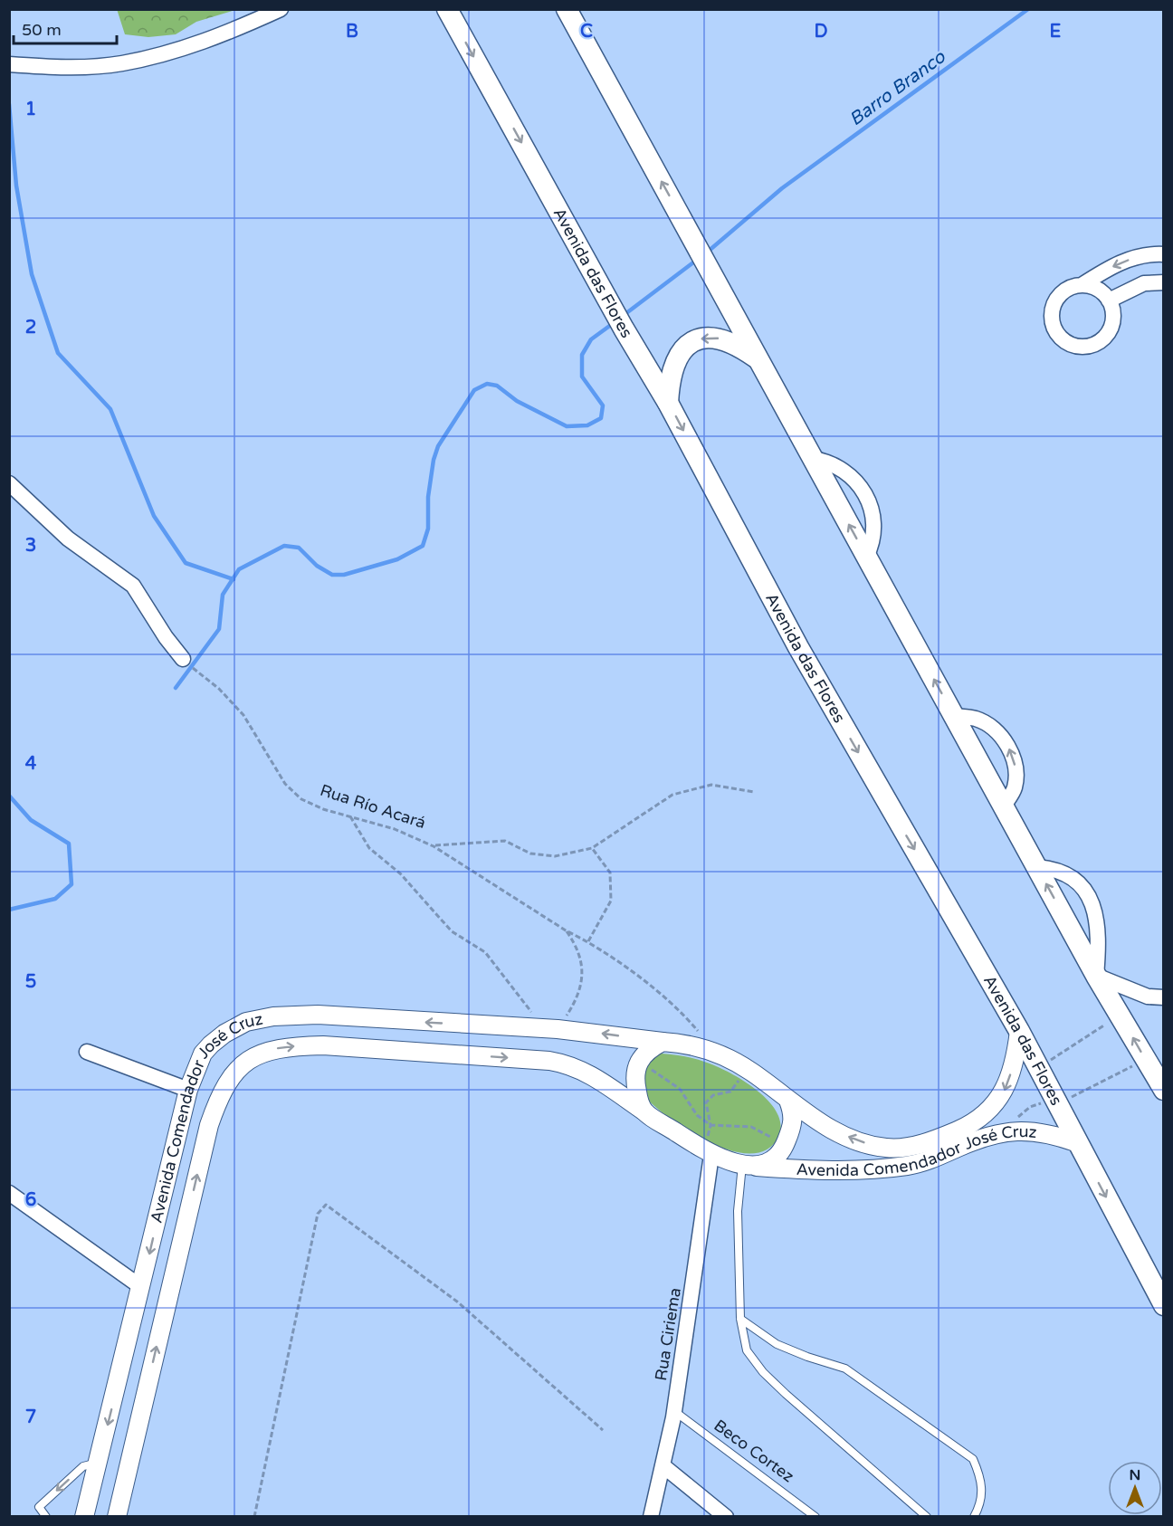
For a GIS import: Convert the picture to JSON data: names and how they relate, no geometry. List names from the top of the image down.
{
  "streets": {
    "main road": ["Avenida das Flores"],
    "street": ["Avenida Comendador José Cruz", "Rua Ciriema"],
    "lane": ["Beco Cortez"],
    "path": ["Rua Río Acará"]
  },
  "crossings": [
    ["Avenida das Flores", "Avenida Comendador José Cruz"],
    ["Rua Río Acará", "Avenida Comendador José Cruz"],
    ["Avenida Comendador José Cruz", "Rua Ciriema"],
    ["Rua Ciriema", "Beco Cortez"]
  ],
  "water": ["Barro Branco"],
  "scale_bar": "50 m",
  "north": "top",
  "grid": {
    "columns": [
      "B",
      "C",
      "D",
      "E"
    ],
    "rows": [
      "1",
      "2",
      "3",
      "4",
      "5",
      "6",
      "7"
    ]
  }
}
